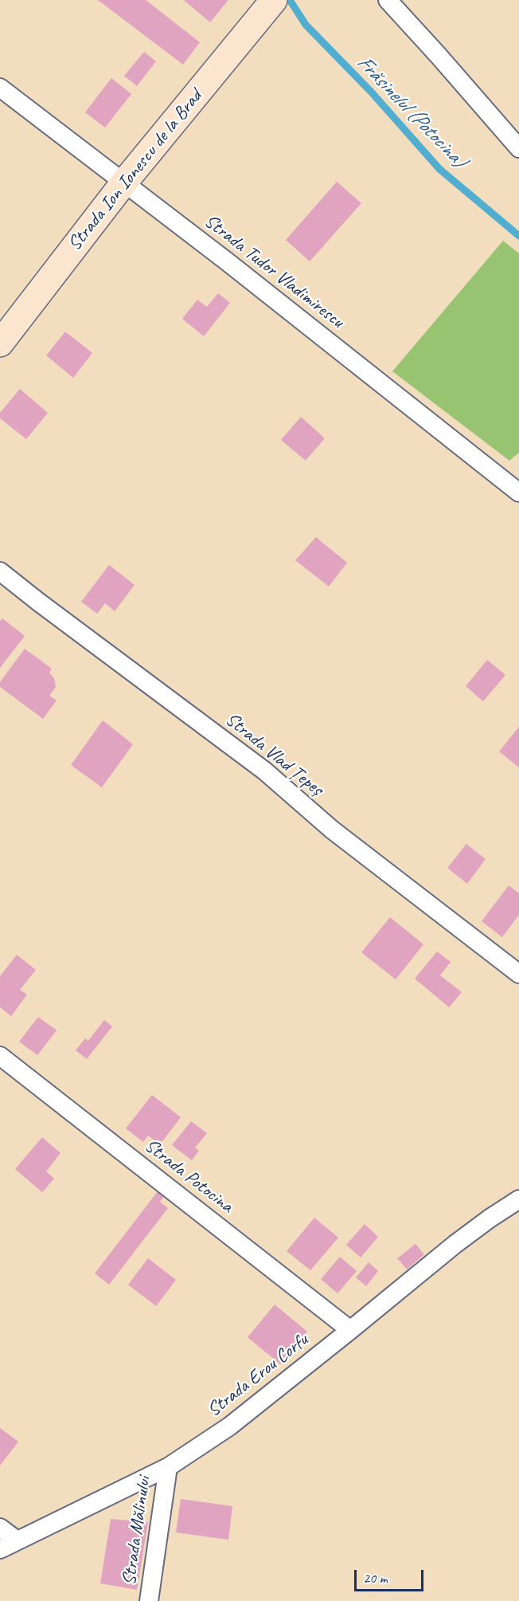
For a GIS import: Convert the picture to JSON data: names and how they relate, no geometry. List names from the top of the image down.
{
  "streets": {
    "street": [
      "Strada Ion Ionescu de la Brad",
      "Strada Tudor Vladimirescu",
      "Strada Vlad Țepeș",
      "Strada Potocina",
      "Strada Erou Corfu",
      "Strada Mălinului"
    ]
  },
  "crossings": [
    ["Strada Ion Ionescu de la Brad", "Strada Tudor Vladimirescu"],
    ["Strada Potocina", "Strada Erou Corfu"],
    ["Strada Erou Corfu", "Strada Mălinului"]
  ],
  "water": ["Frăsinelul (Potocina)"],
  "scale_bar": "20 m"
}
